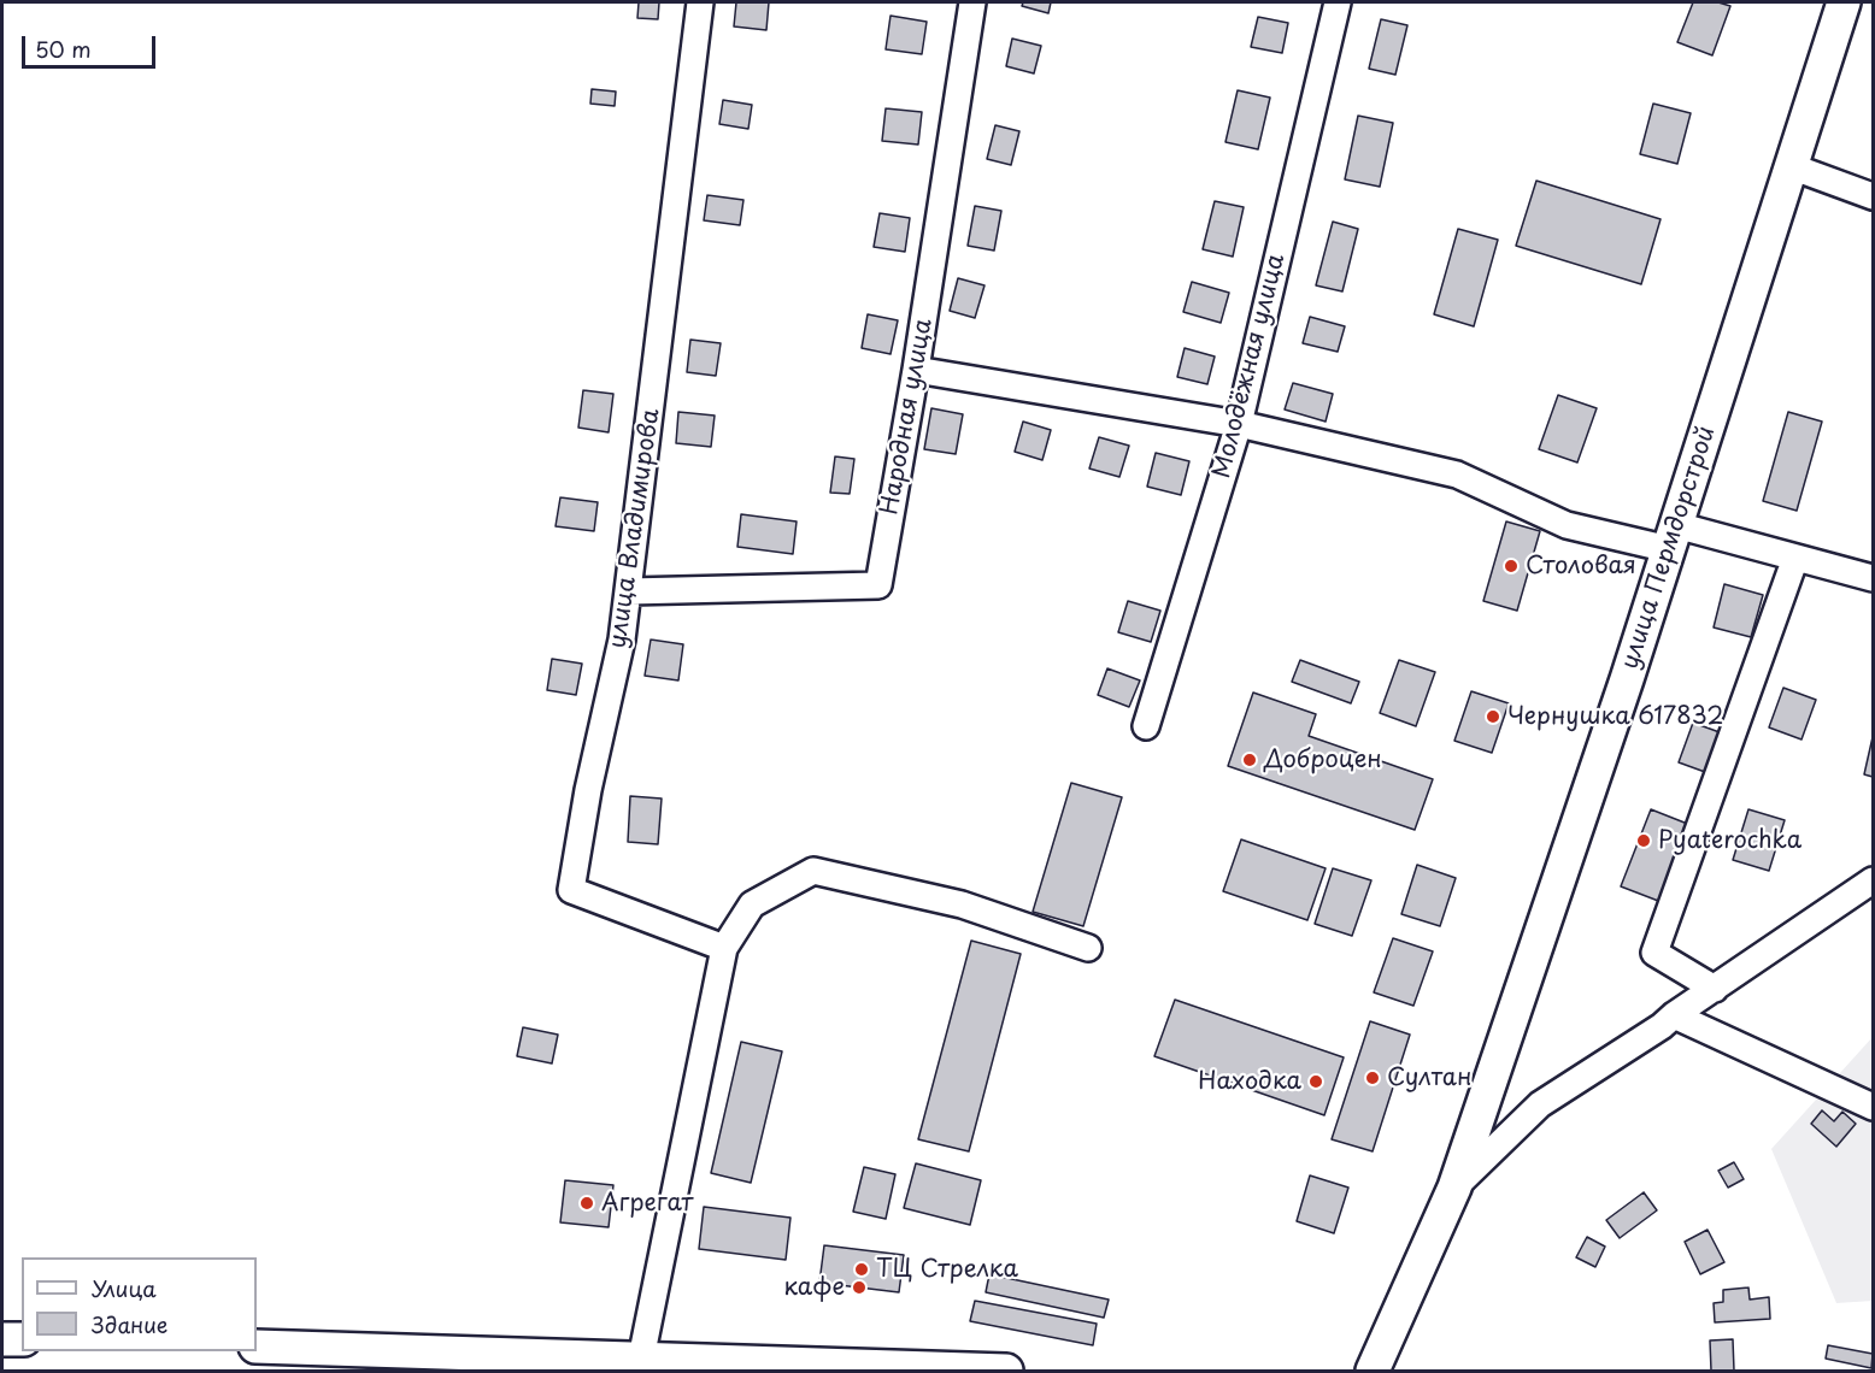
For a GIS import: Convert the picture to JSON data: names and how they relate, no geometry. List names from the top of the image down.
{
  "streets": {
    "main road": ["улица Пермдорстрой"],
    "street": ["Молодёжная улица", "Народная улица", "улица Владимирова"]
  },
  "crossings": [
    ["Народная улица", "улица Владимирова"]
  ],
  "places": [
    "Столовая",
    "Чернушка 617832",
    "Доброцен",
    "Pyaterochka",
    "Султан",
    "Находка",
    "Агрегат",
    "ТЦ Стрелка",
    "кафе"
  ],
  "legend": ["Улица", "Здание"],
  "scale_bar": "50 m"
}
